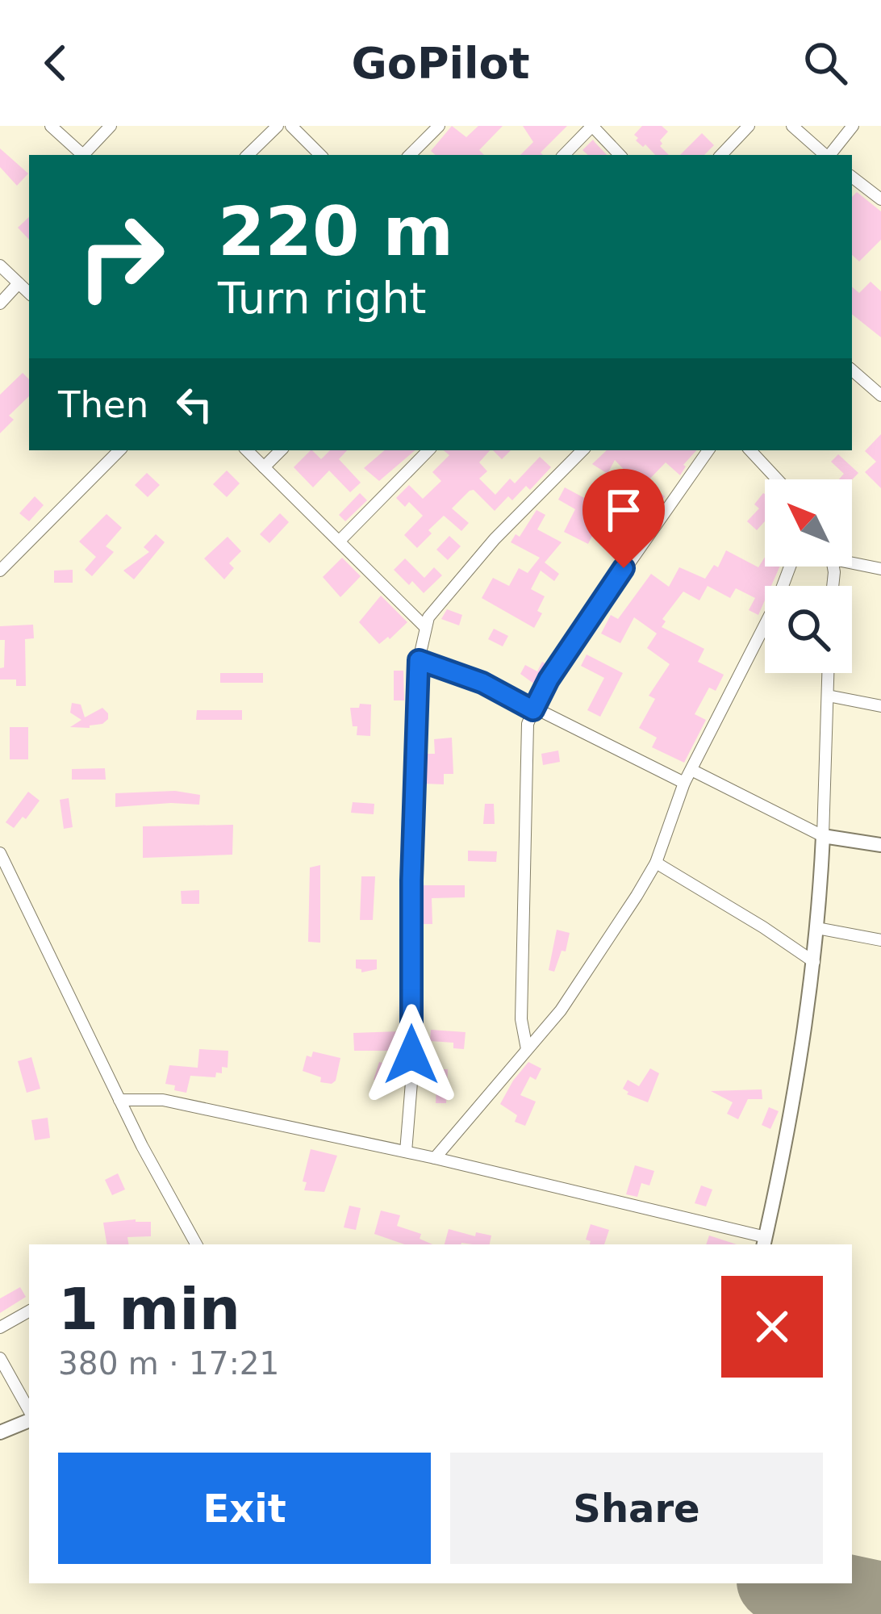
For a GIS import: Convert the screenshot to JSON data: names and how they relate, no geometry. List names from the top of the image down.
{
  "north": "top left",
  "page": {
    "header": "GoPilot",
    "turn": ["220 m", "Turn right"],
    "then": "Then",
    "heading": ["1 min", "380 m · 17:21"],
    "buttons": ["Exit", "Share"]
  }
}
